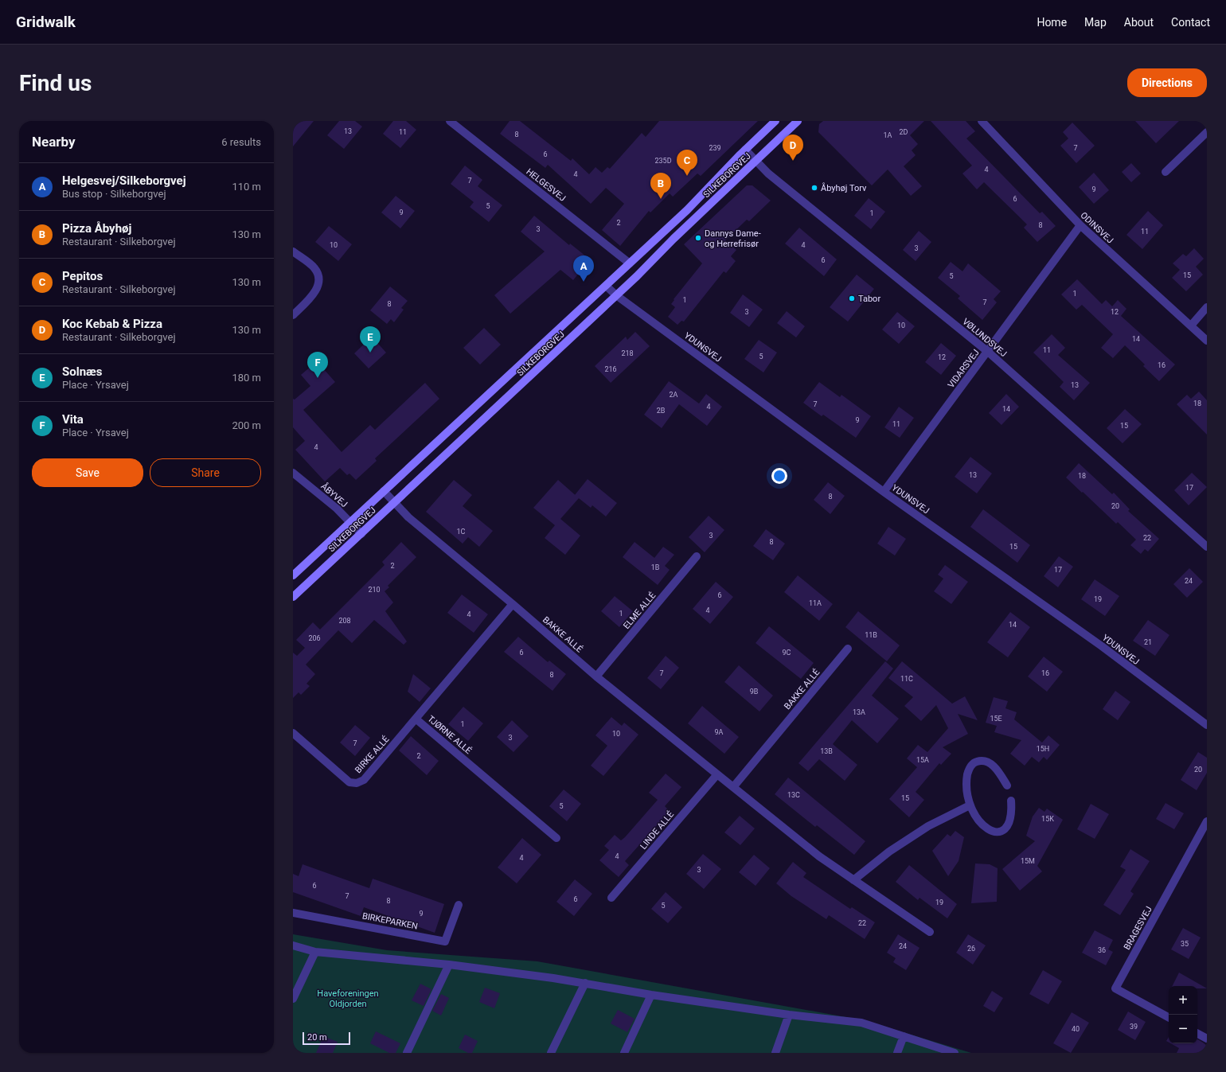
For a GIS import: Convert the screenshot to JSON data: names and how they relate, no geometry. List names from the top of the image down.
{
  "streets": {
    "street": [
      "SILKEBORGVEJ",
      "HELGESVEJ",
      "ODINSVEJ",
      "VØLUNDSVEJ",
      "YDUNSVEJ",
      "VIDARSVEJ",
      "ÅBYVEJ",
      "ELME ALLÉ",
      "BAKKE ALLÉ",
      "TJØRNE ALLÉ",
      "BIRKE ALLÉ",
      "LINDE ALLÉ",
      "BIRKEPARKEN",
      "BRAGESVEJ"
    ]
  },
  "crossings": [
    ["SILKEBORGVEJ", "HELGESVEJ"],
    ["SILKEBORGVEJ", "VØLUNDSVEJ"],
    ["SILKEBORGVEJ", "YDUNSVEJ"],
    ["SILKEBORGVEJ", "ÅBYVEJ"],
    ["SILKEBORGVEJ", "BAKKE ALLÉ"],
    ["ODINSVEJ", "VIDARSVEJ"],
    ["VØLUNDSVEJ", "VIDARSVEJ"],
    ["YDUNSVEJ", "VIDARSVEJ"],
    ["ELME ALLÉ", "BAKKE ALLÉ"],
    ["BAKKE ALLÉ", "TJØRNE ALLÉ"],
    ["BAKKE ALLÉ", "LINDE ALLÉ"],
    ["TJØRNE ALLÉ", "BIRKE ALLÉ"]
  ],
  "parks": ["Haveforeningen Oldjorden"],
  "places": ["Åbyhøj Torv", "Dannys Dame- og Herrefrisør", "Tabor"],
  "house_numbers": [
    "13",
    "11",
    "2D",
    "8",
    "1A",
    "239",
    "7",
    "6",
    "235D",
    "4",
    "4",
    "7",
    "9",
    "6",
    "5",
    "9",
    "1",
    "2",
    "8",
    "3",
    "11",
    "10",
    "4",
    "3",
    "6",
    "15",
    "5",
    "1",
    "1",
    "7",
    "8",
    "3",
    "12",
    "10",
    "14",
    "11",
    "218",
    "5",
    "12",
    "16",
    "216",
    "13",
    "2A",
    "18",
    "7",
    "4",
    "14",
    "2B",
    "9",
    "11",
    "15",
    "4",
    "13",
    "18",
    "17",
    "8",
    "20",
    "1C",
    "3",
    "22",
    "8",
    "15",
    "2",
    "1B",
    "17",
    "24",
    "210",
    "6",
    "19",
    "11A",
    "4",
    "1",
    "4",
    "208",
    "14",
    "11B",
    "206",
    "21",
    "6",
    "9C",
    "7",
    "16",
    "8",
    "11C",
    "9B",
    "13A",
    "15E",
    "1",
    "9A",
    "10",
    "3",
    "7",
    "15H",
    "13B",
    "2",
    "15A",
    "20",
    "13C",
    "15",
    "5",
    "15K",
    "4",
    "4",
    "15M",
    "3",
    "6",
    "7",
    "6",
    "8",
    "19",
    "5",
    "9",
    "22",
    "35",
    "24",
    "26",
    "36",
    "39",
    "40"
  ],
  "scale_bar": "20 m",
  "page": {
    "header": "Gridwalk",
    "nav": [
      "Home",
      "Map",
      "About",
      "Contact"
    ],
    "buttons": [
      "Directions",
      ["Save", "Share"]
    ],
    "title": "Find us",
    "heading": ["Nearby", "6 results"],
    "pins": [
      "D",
      "C",
      "B",
      "A",
      "E",
      "F"
    ],
    "list": [
      {
        "mark": "A",
        "name": "Helgesvej/Silkeborgvej",
        "note": "Bus stop · Silkeborgvej",
        "value": "110 m"
      },
      {
        "mark": "B",
        "name": "Pizza Åbyhøj",
        "note": "Restaurant · Silkeborgvej",
        "value": "130 m"
      },
      {
        "mark": "C",
        "name": "Pepitos",
        "note": "Restaurant · Silkeborgvej",
        "value": "130 m"
      },
      {
        "mark": "D",
        "name": "Koc Kebab & Pizza",
        "note": "Restaurant · Silkeborgvej",
        "value": "130 m"
      },
      {
        "mark": "E",
        "name": "Solnæs",
        "note": "Place · Yrsavej",
        "value": "180 m"
      },
      {
        "mark": "F",
        "name": "Vita",
        "note": "Place · Yrsavej",
        "value": "200 m"
      }
    ],
    "map_buttons": ["+", "−"],
    "scale": "20 m"
  }
}
